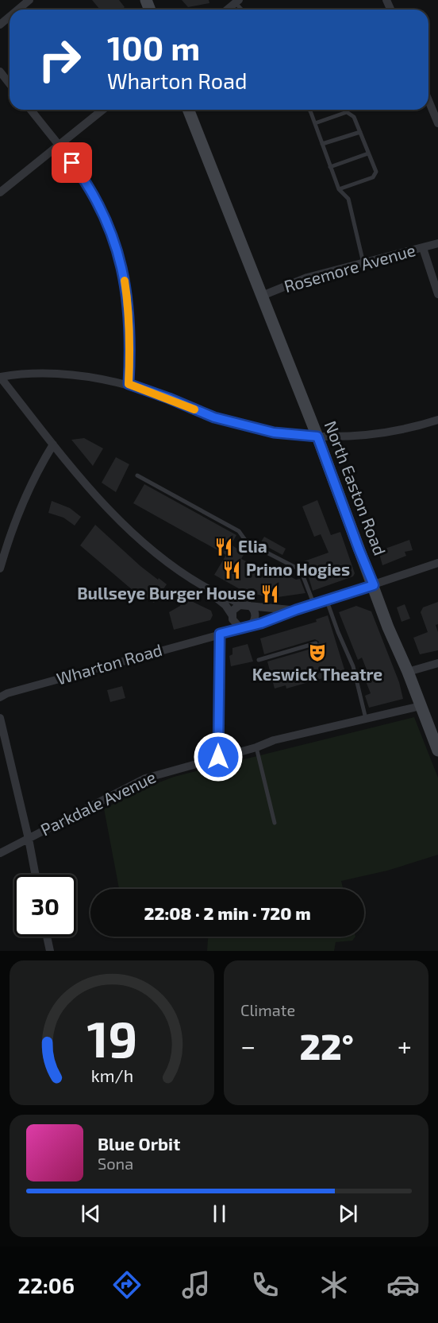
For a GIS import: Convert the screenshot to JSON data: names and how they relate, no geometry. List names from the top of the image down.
{
  "streets": {
    "main road": ["North Easton Road"],
    "street": ["Rosemore Avenue", "Wharton Road", "Parkdale Avenue"]
  },
  "crossings": [
    ["Rosemore Avenue", "North Easton Road"],
    ["North Easton Road", "Parkdale Avenue"]
  ],
  "places": {
    "restaurant": ["Elia", "Primo Hogies", "Bullseye Burger House"],
    "theatre": ["Keswick Theatre"]
  },
  "page": {
    "turn": ["100 m", "Wharton Road"],
    "limit": "30",
    "trip": "22:08 · 2 min · 720 m",
    "tile": "Climate",
    "heat": ["−", "22°", "+"],
    "song": ["Blue Orbit", "Sona"],
    "tabs": "22:06",
    "gauge": ["19", "km/h"]
  }
}
